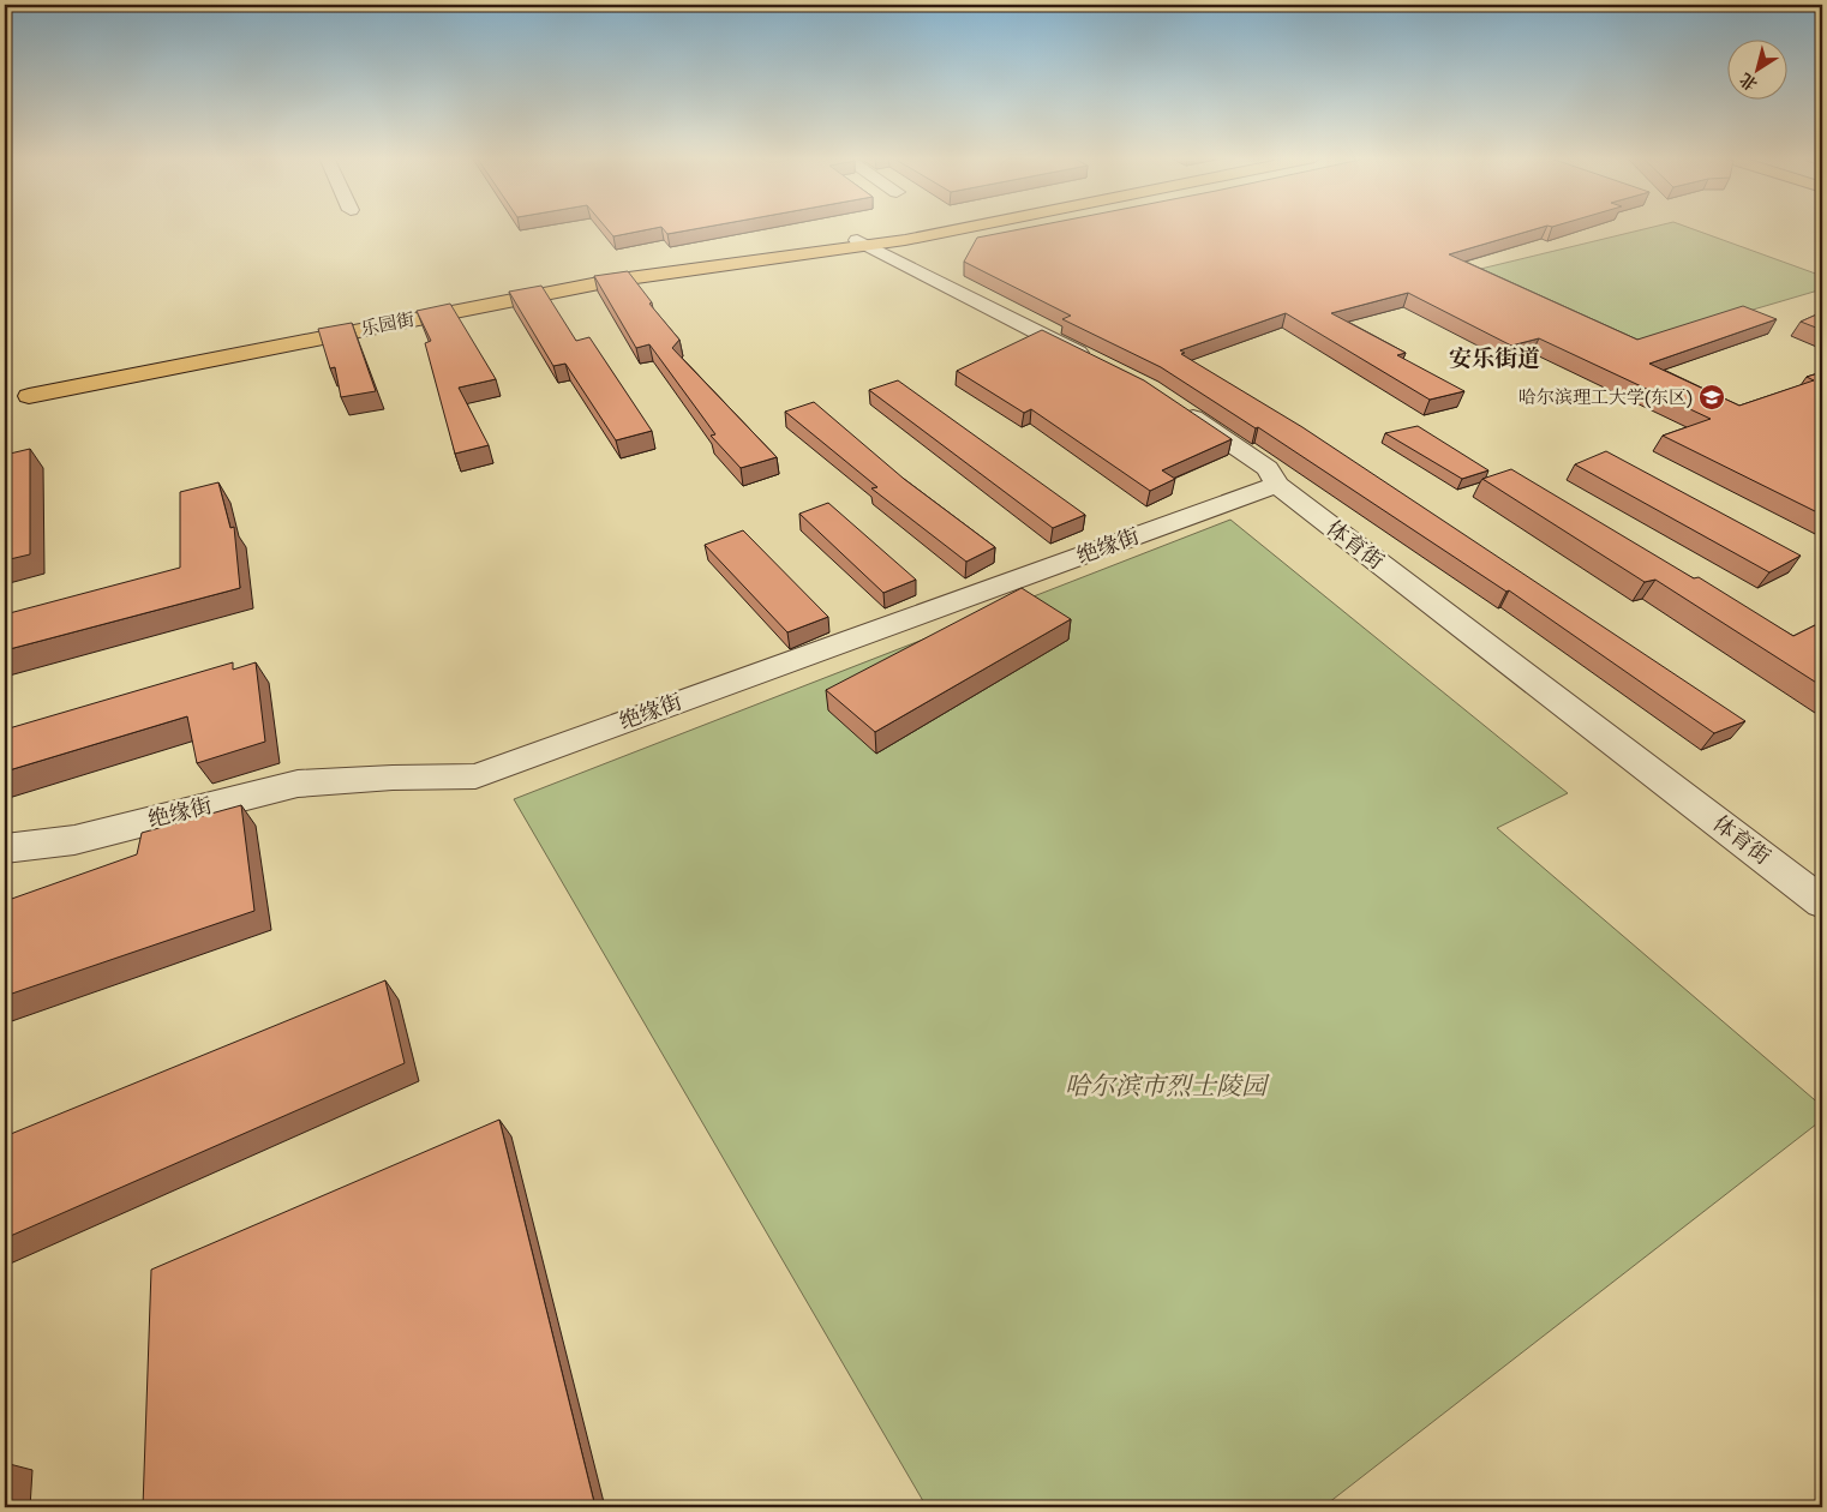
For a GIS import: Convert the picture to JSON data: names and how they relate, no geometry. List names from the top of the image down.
{
  "streets": {
    "main road": ["乐园街"],
    "street": ["体育街", "绝缘街"]
  },
  "crossings": [
    ["体育街", "绝缘街"]
  ],
  "districts": ["安乐街道"],
  "parks": ["哈尔滨市烈士陵园"],
  "places": {
    "school or university": ["哈尔滨理工大学(东区)"]
  },
  "north": "bottom left"
}
